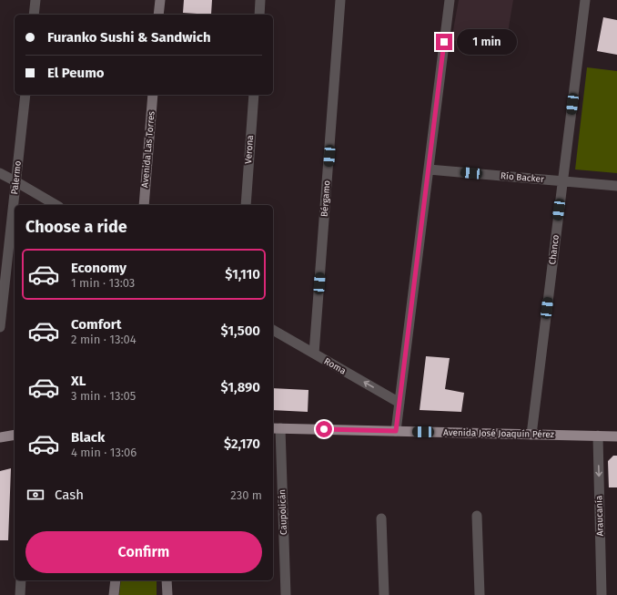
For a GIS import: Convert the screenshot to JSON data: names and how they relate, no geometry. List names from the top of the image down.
{
  "streets": {
    "main road": ["Avenida Las Torres", "Avenida José Joaquín Pérez"],
    "street": [
      "Verona",
      "Palermo",
      "Río Backer",
      "Bérgamo",
      "Chanco",
      "Roma",
      "Caupolicán",
      "Araucanía"
    ]
  },
  "crossings": [
    ["Río Backer", "Chanco"],
    ["Bérgamo", "Roma"],
    ["Chanco", "Avenida José Joaquín Pérez"],
    ["Avenida José Joaquín Pérez", "Caupolicán"],
    ["Avenida José Joaquín Pérez", "Araucanía"]
  ],
  "one_way": ["Roma", "Araucanía"],
  "page": {
    "banner": ["Furanko Sushi & Sandwich", "El Peumo"],
    "bubble": "1 min",
    "heading": "Choose a ride",
    "list": [
      {
        "name": "Economy",
        "note": "1 min · 13:03",
        "value": "$1,110"
      },
      {
        "name": "Comfort",
        "note": "2 min · 13:04",
        "value": "$1,500"
      },
      {
        "name": "XL",
        "note": "3 min · 13:05",
        "value": "$1,890"
      },
      {
        "name": "Black",
        "note": "4 min · 13:06",
        "value": "$2,170"
      }
    ],
    "pay": ["Cash", "230 m"],
    "buttons": "Confirm"
  }
}
